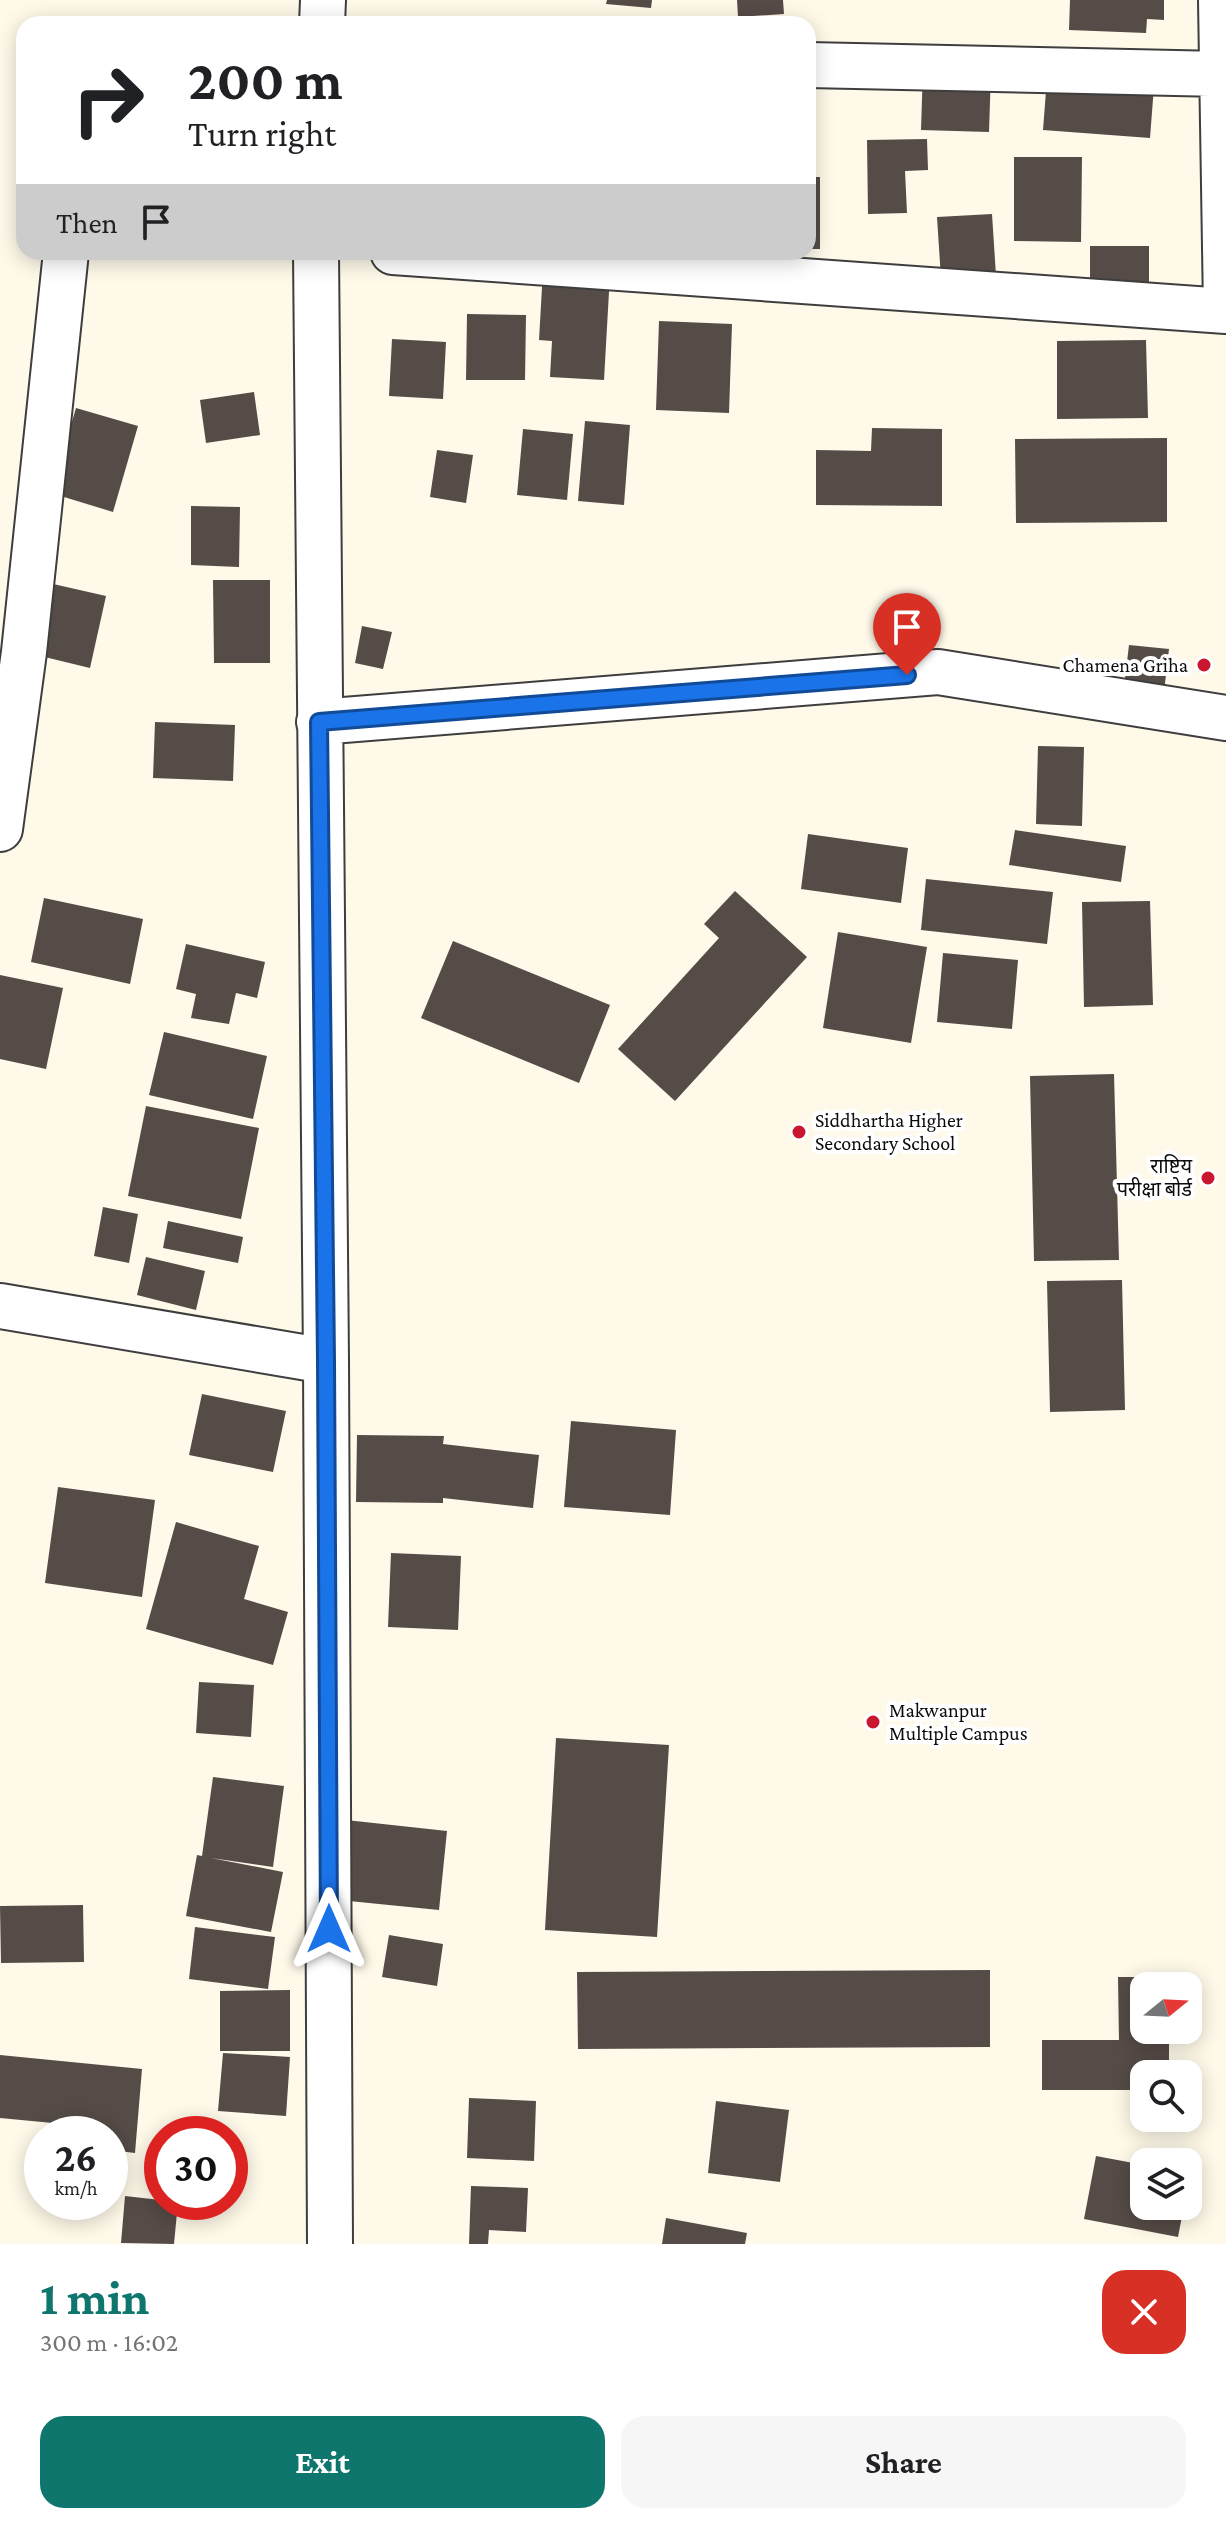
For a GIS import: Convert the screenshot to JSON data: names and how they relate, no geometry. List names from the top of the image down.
{
  "places": [
    "Chamena Griha",
    "Siddhartha Higher Secondary School",
    "राष्ट्रिय परीक्षा बोर्ड",
    "Makwanpur Multiple Campus"
  ],
  "north": "right",
  "page": {
    "turn": ["200 m", "Turn right"],
    "then": "Then",
    "speed": "26 km/h",
    "limit": "30",
    "heading": ["1 min", "300 m · 16:02"],
    "buttons": ["Exit", "Share"]
  }
}
